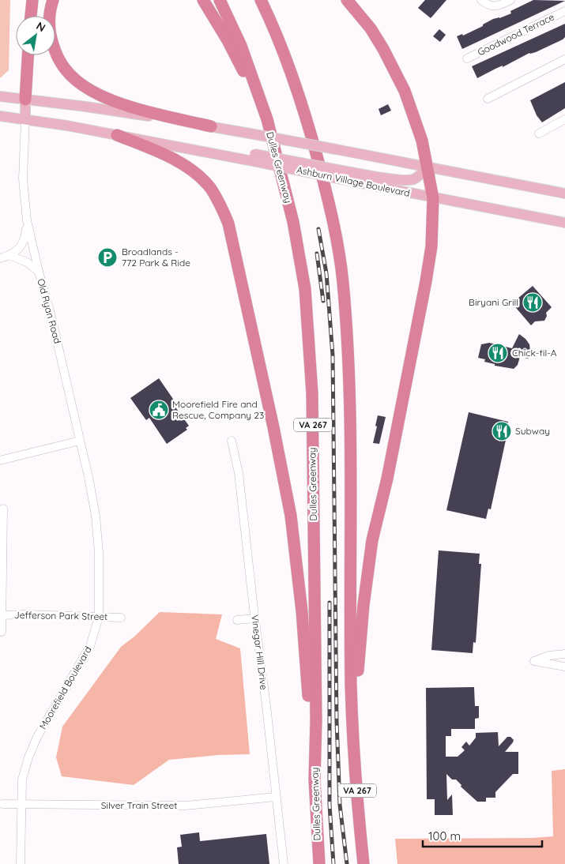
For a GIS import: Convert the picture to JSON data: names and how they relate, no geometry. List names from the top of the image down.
{
  "streets": {
    "highway": ["Dulles Greenway", "VA 267"],
    "main road": ["Ashburn Village Boulevard", "Old Ryan Road"],
    "street": [
      "Goodwood Terrace",
      "Jefferson Park Street",
      "Vinegar Hill Drive",
      "Moorefield Boulevard",
      "Silver Train Street"
    ]
  },
  "crossings": [
    ["Ashburn Village Boulevard", "Old Ryan Road"],
    ["Old Ryan Road", "Moorefield Boulevard"],
    ["Jefferson Park Street", "Moorefield Boulevard"],
    ["Vinegar Hill Drive", "Silver Train Street"],
    ["Moorefield Boulevard", "Silver Train Street"]
  ],
  "places": {
    "parking": ["Broadlands - 772 Park & Ride"],
    "restaurant": ["Biryani Grill", "Chick-fil-A", "Subway"],
    "public building": ["Moorefield Fire and Rescue, Company 23"]
  },
  "scale_bar": "100 m",
  "north": "top right"
}
